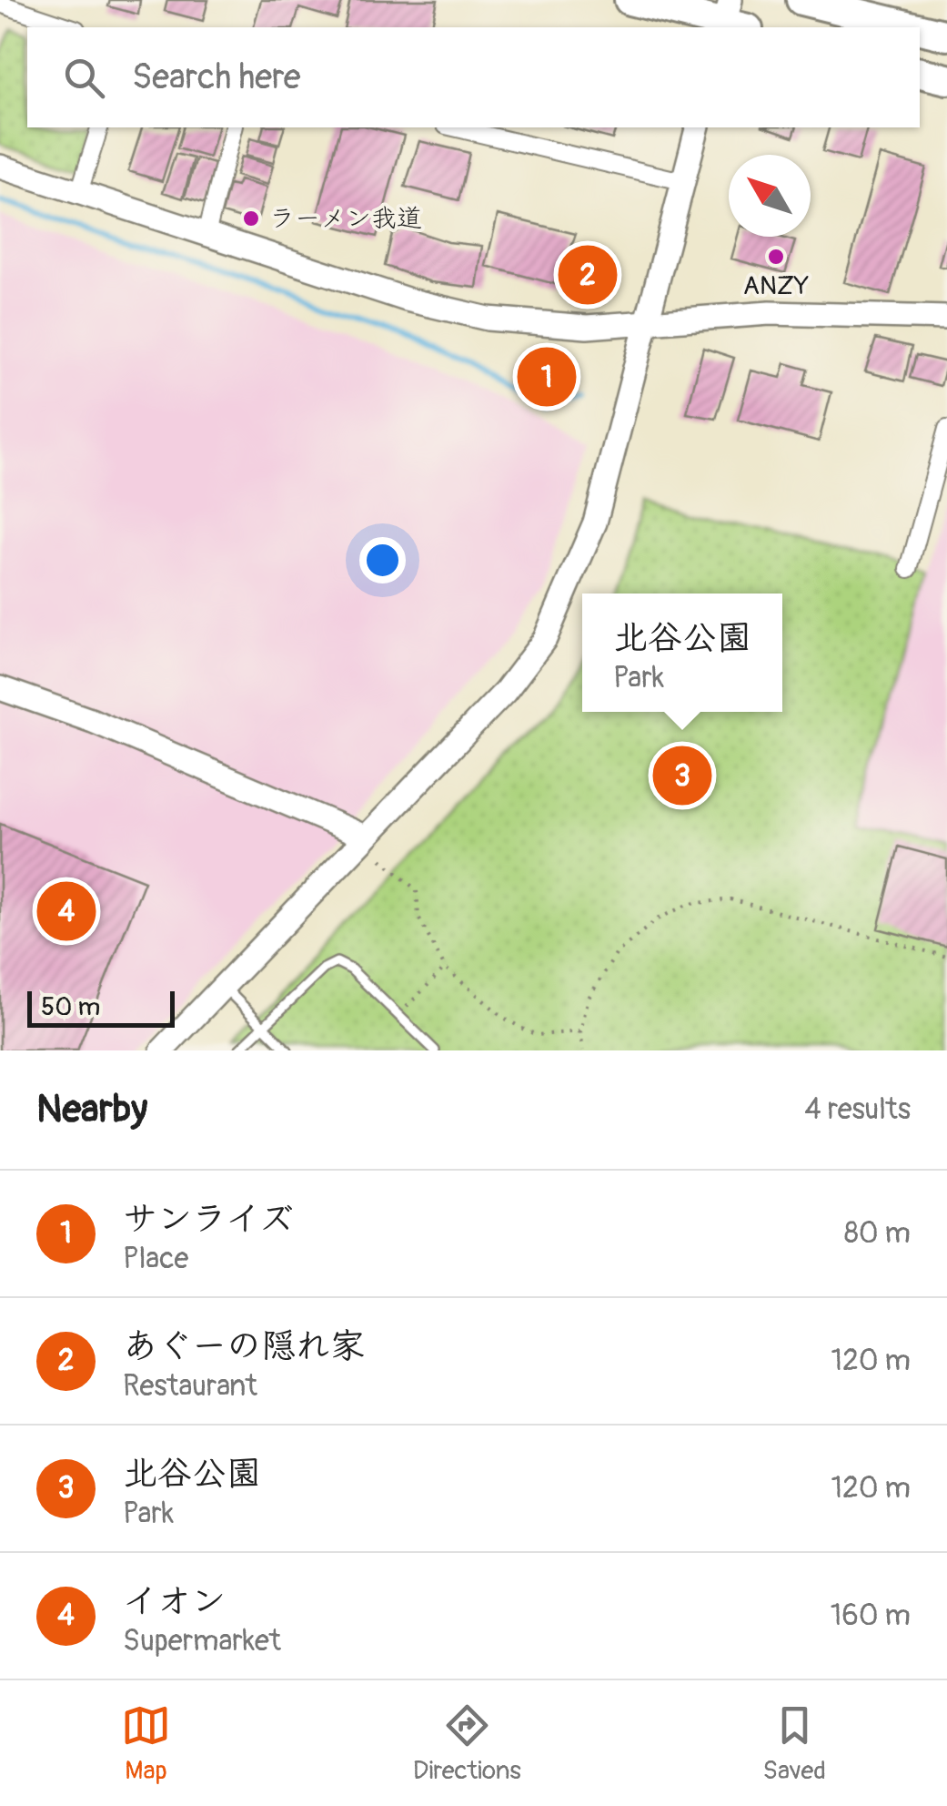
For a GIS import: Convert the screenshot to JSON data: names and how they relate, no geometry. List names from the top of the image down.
{
  "places": ["ラーメン我道", "ANZY"],
  "scale_bar": "50 m",
  "north": "top left",
  "page": {
    "search": "Search here",
    "pins": [
      "2",
      "1",
      "3",
      "4"
    ],
    "popup": ["北谷公園", "Park"],
    "scale": "50 m",
    "heading": ["Nearby", "4 results"],
    "list": [
      {
        "mark": "1",
        "name": "サンライズ",
        "note": "Place",
        "value": "80 m"
      },
      {
        "mark": "2",
        "name": "あぐーの隠れ家",
        "note": "Restaurant",
        "value": "120 m"
      },
      {
        "mark": "3",
        "name": "北谷公園",
        "note": "Park",
        "value": "120 m"
      },
      {
        "mark": "4",
        "name": "イオン",
        "note": "Supermarket",
        "value": "160 m"
      }
    ],
    "nav": ["Map", "Directions", "Saved"]
  }
}
